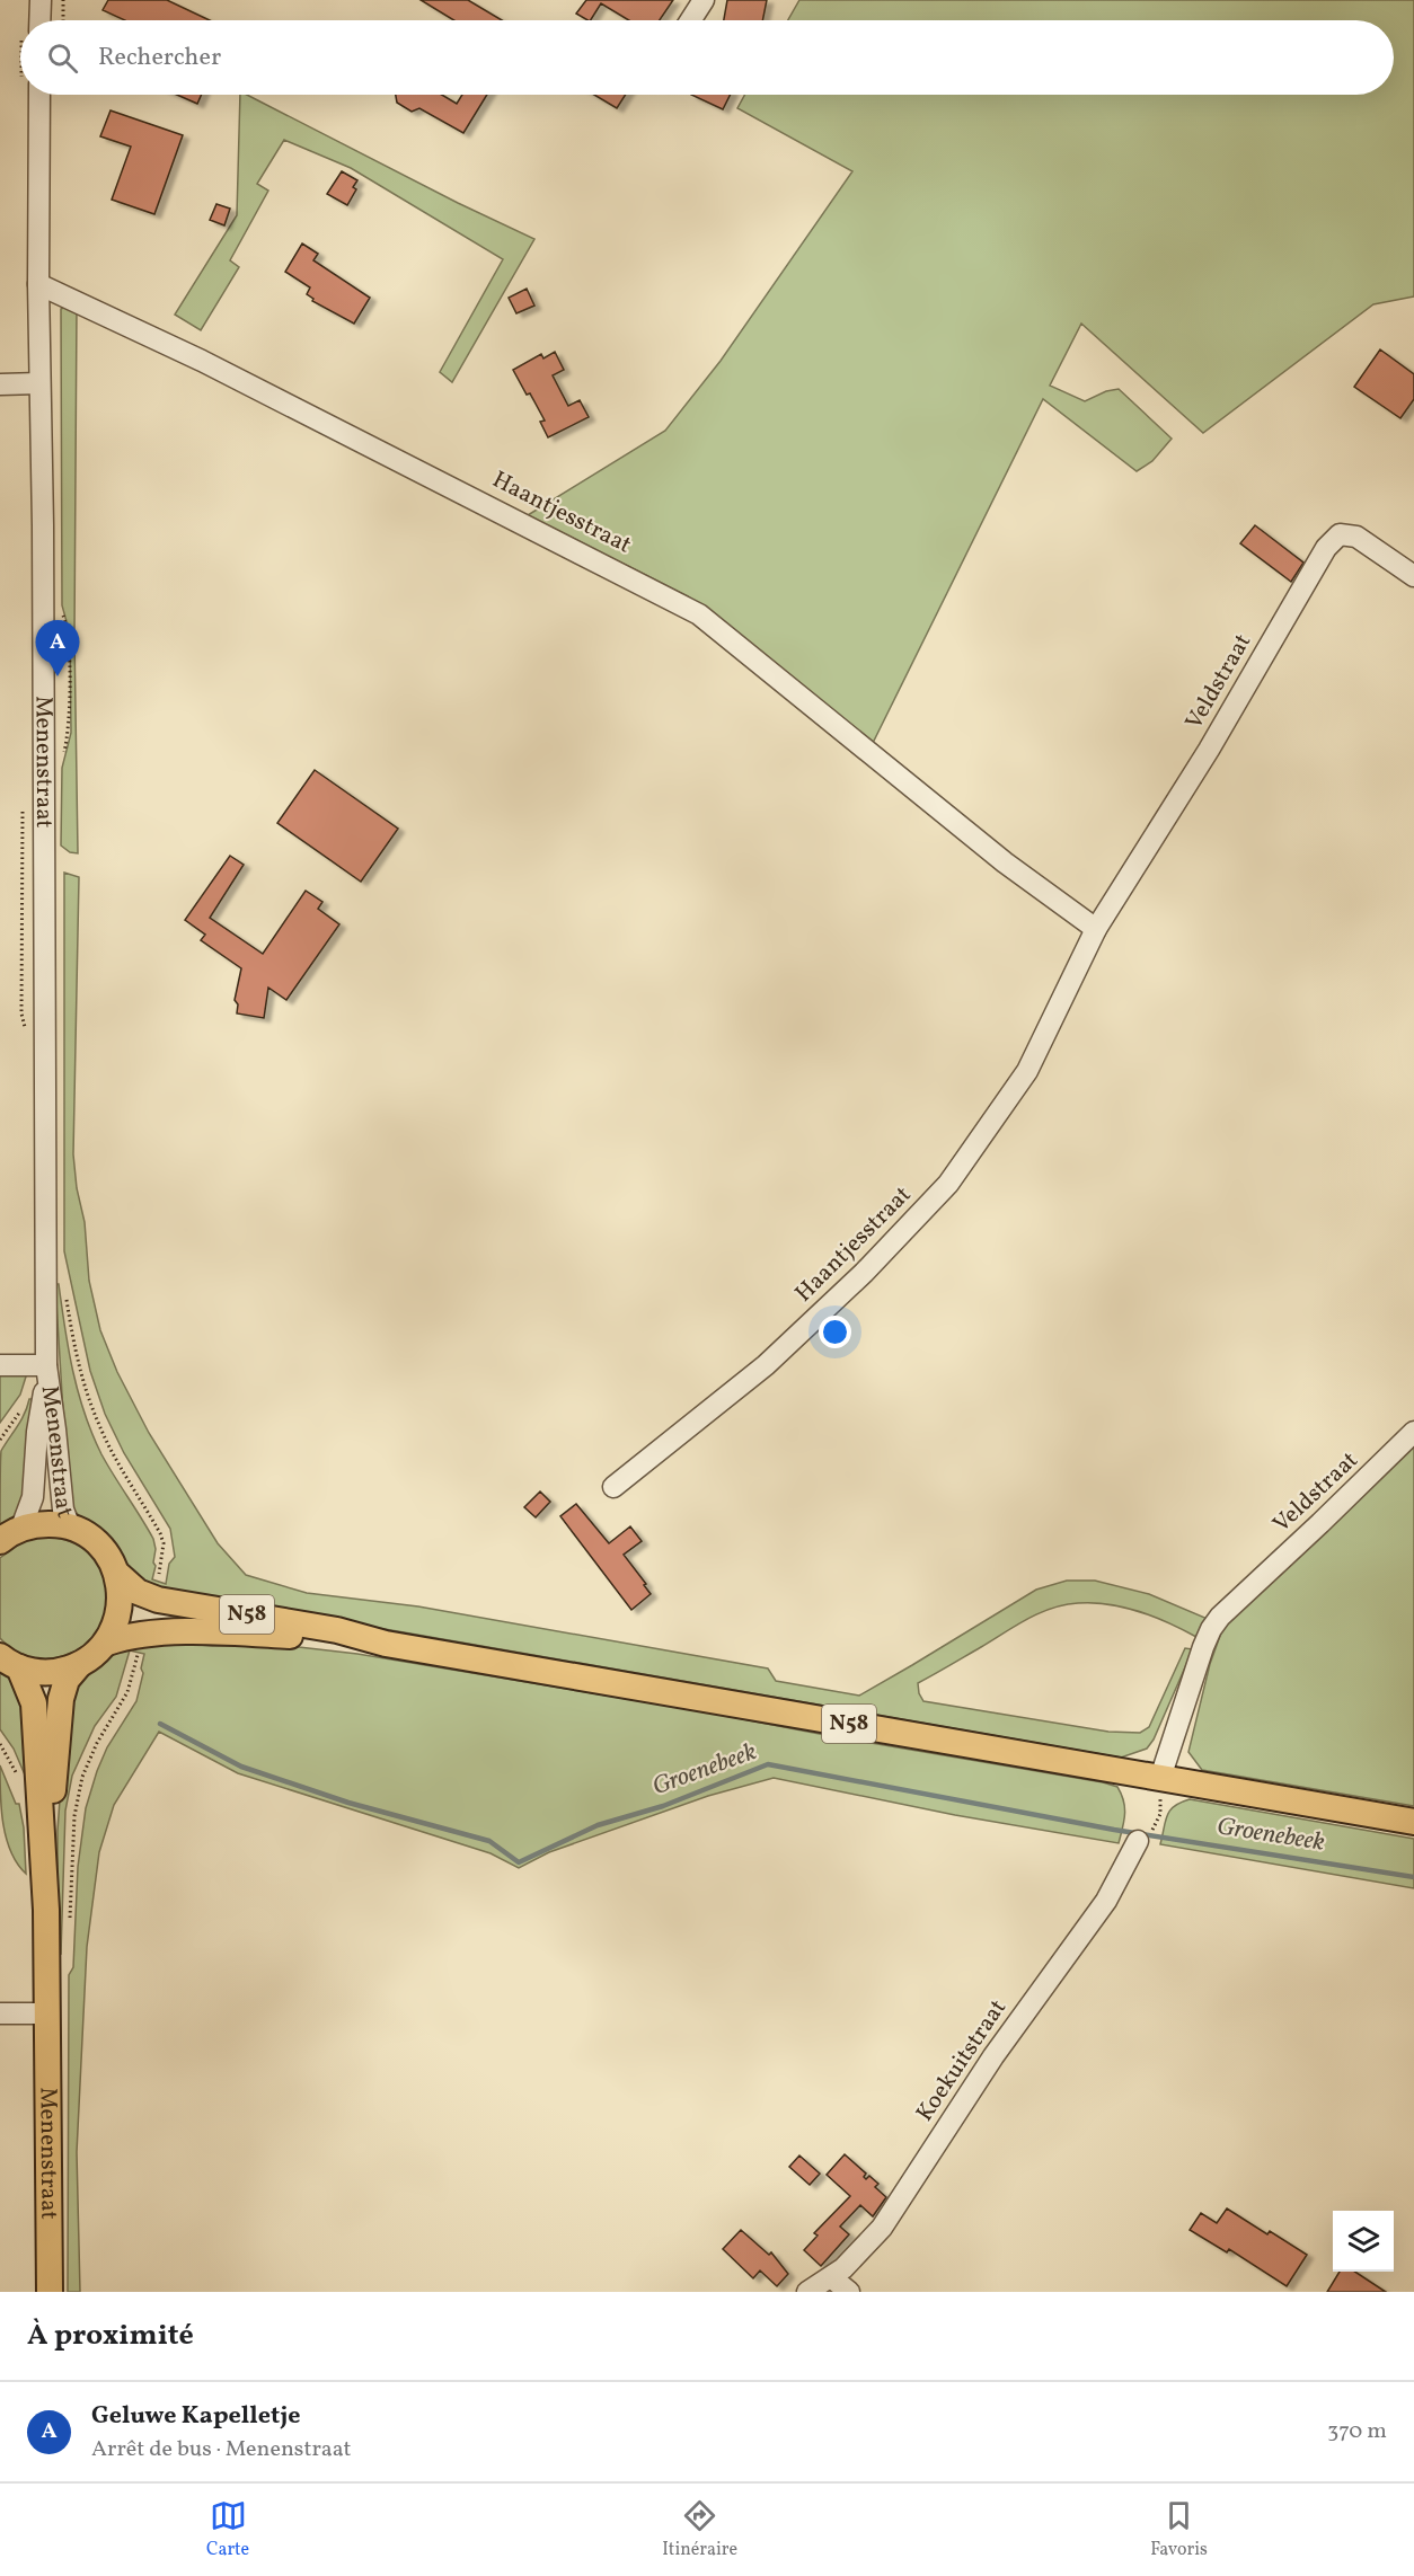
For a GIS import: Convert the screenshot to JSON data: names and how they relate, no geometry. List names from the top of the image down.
{
  "streets": {
    "main road": ["Menenstraat", "N58"],
    "street": ["Haantjesstraat", "Veldstraat", "Koekuitstraat"]
  },
  "crossings": [
    ["Haantjesstraat", "Veldstraat"],
    ["Haantjesstraat", "Menenstraat"],
    ["Veldstraat", "N58"]
  ],
  "water": ["Groenebeek"],
  "page": {
    "search": "Rechercher",
    "pins": "A",
    "heading": "À proximité",
    "list": [
      {
        "mark": "A",
        "name": "Geluwe Kapelletje",
        "note": "Arrêt de bus · Menenstraat",
        "value": "370 m"
      }
    ],
    "nav": ["Carte", "Itinéraire", "Favoris"]
  }
}
